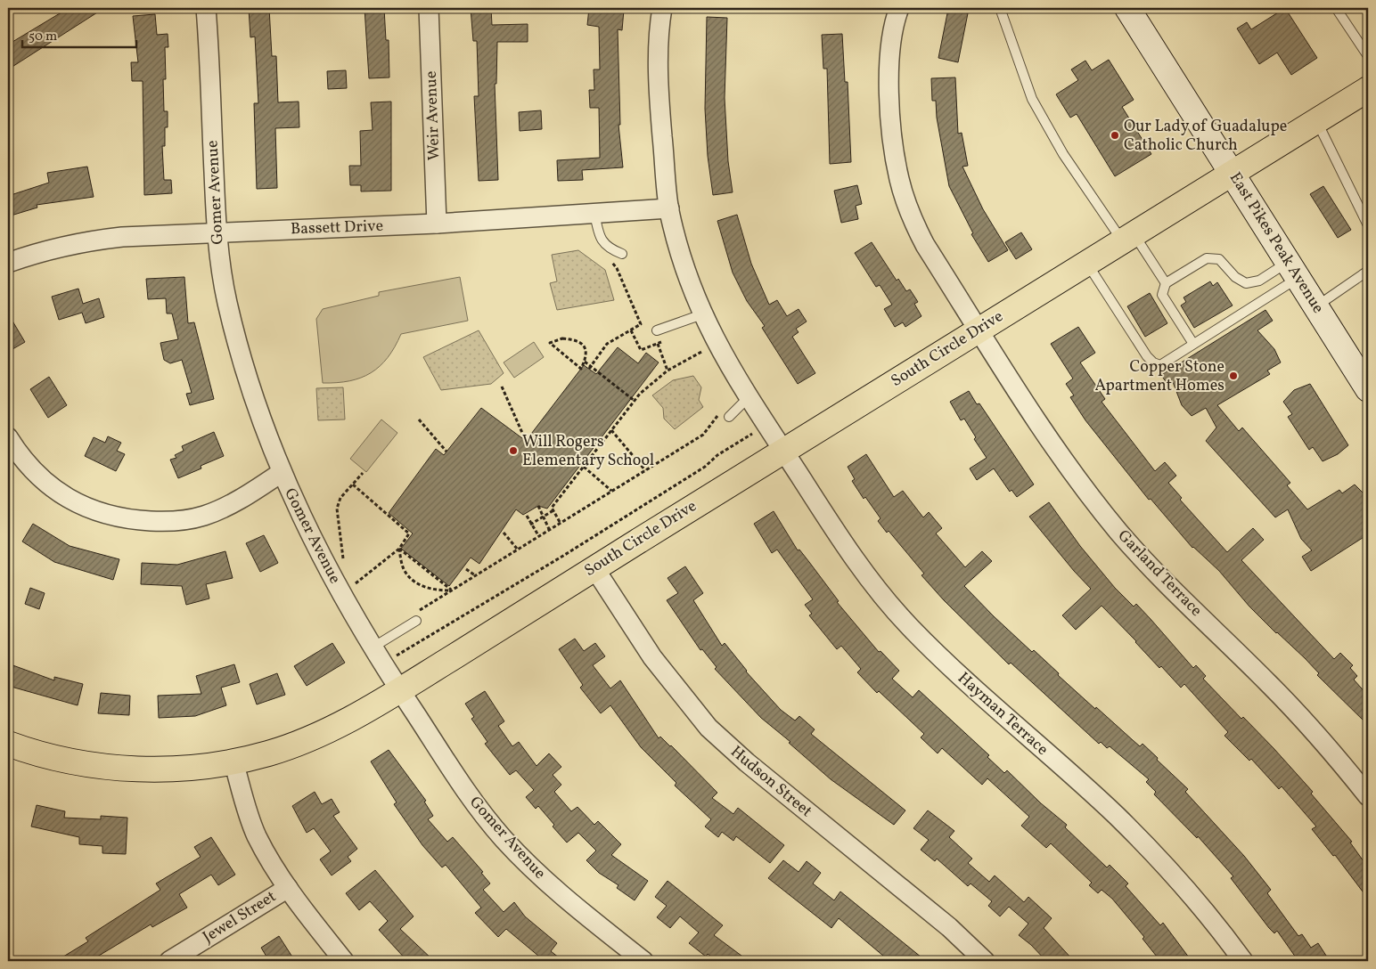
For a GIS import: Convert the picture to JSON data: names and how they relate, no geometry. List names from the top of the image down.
{
  "streets": {
    "main road": ["East Pikes Peak Avenue", "South Circle Drive"],
    "street": [
      "Weir Avenue",
      "Gomer Avenue",
      "Bassett Drive",
      "Garland Terrace",
      "Hayman Terrace",
      "Hudson Street",
      "Jewel Street"
    ]
  },
  "crossings": [
    ["Weir Avenue", "Bassett Drive"],
    ["Gomer Avenue", "Bassett Drive"],
    ["Gomer Avenue", "South Circle Drive"],
    ["Bassett Drive", "Hayman Terrace"],
    ["East Pikes Peak Avenue", "South Circle Drive"],
    ["South Circle Drive", "Garland Terrace"],
    ["South Circle Drive", "Hayman Terrace"],
    ["South Circle Drive", "Hudson Street"]
  ],
  "places": ["Our Lady of Guadalupe Catholic Church", "Copper Stone Apartment Homes", "Will Rogers Elementary School"],
  "scale_bar": "50 m"
}
